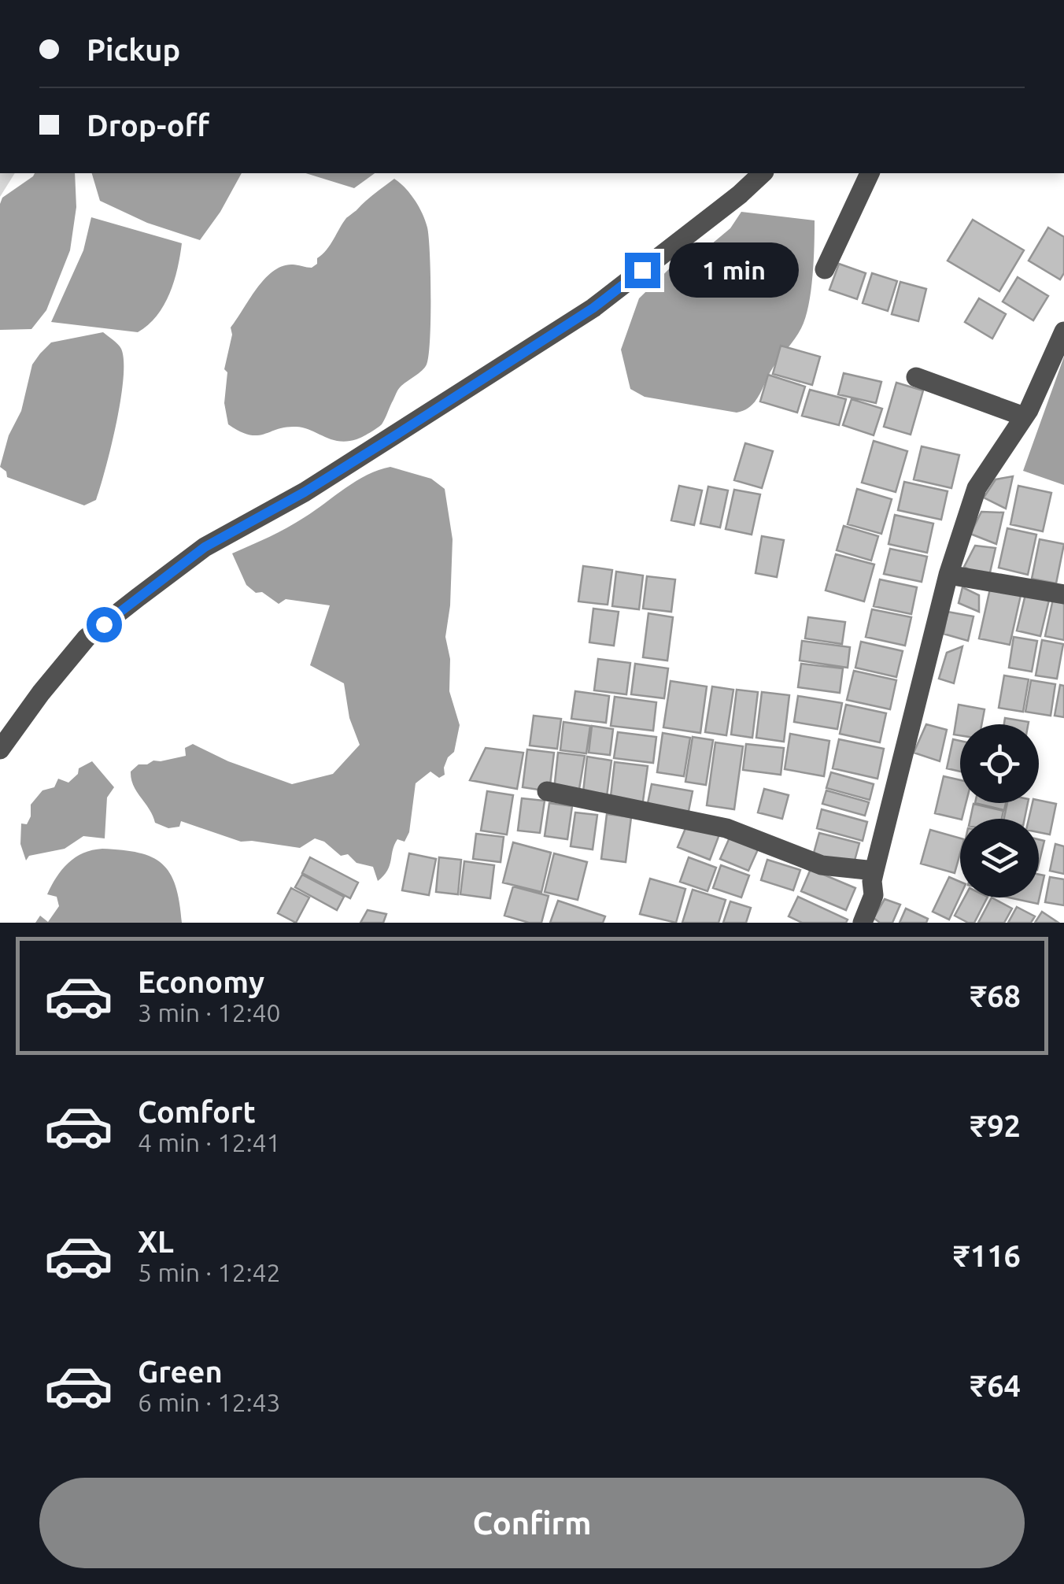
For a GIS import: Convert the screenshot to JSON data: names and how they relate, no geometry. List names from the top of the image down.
{
  "page": {
    "banner": ["Pickup", "Drop-off"],
    "bubble": "1 min",
    "list": [
      {
        "name": "Economy",
        "note": "3 min · 12:40",
        "value": "₹68"
      },
      {
        "name": "Comfort",
        "note": "4 min · 12:41",
        "value": "₹92"
      },
      {
        "name": "XL",
        "note": "5 min · 12:42",
        "value": "₹116"
      },
      {
        "name": "Green",
        "note": "6 min · 12:43",
        "value": "₹64"
      }
    ],
    "buttons": "Confirm"
  }
}
